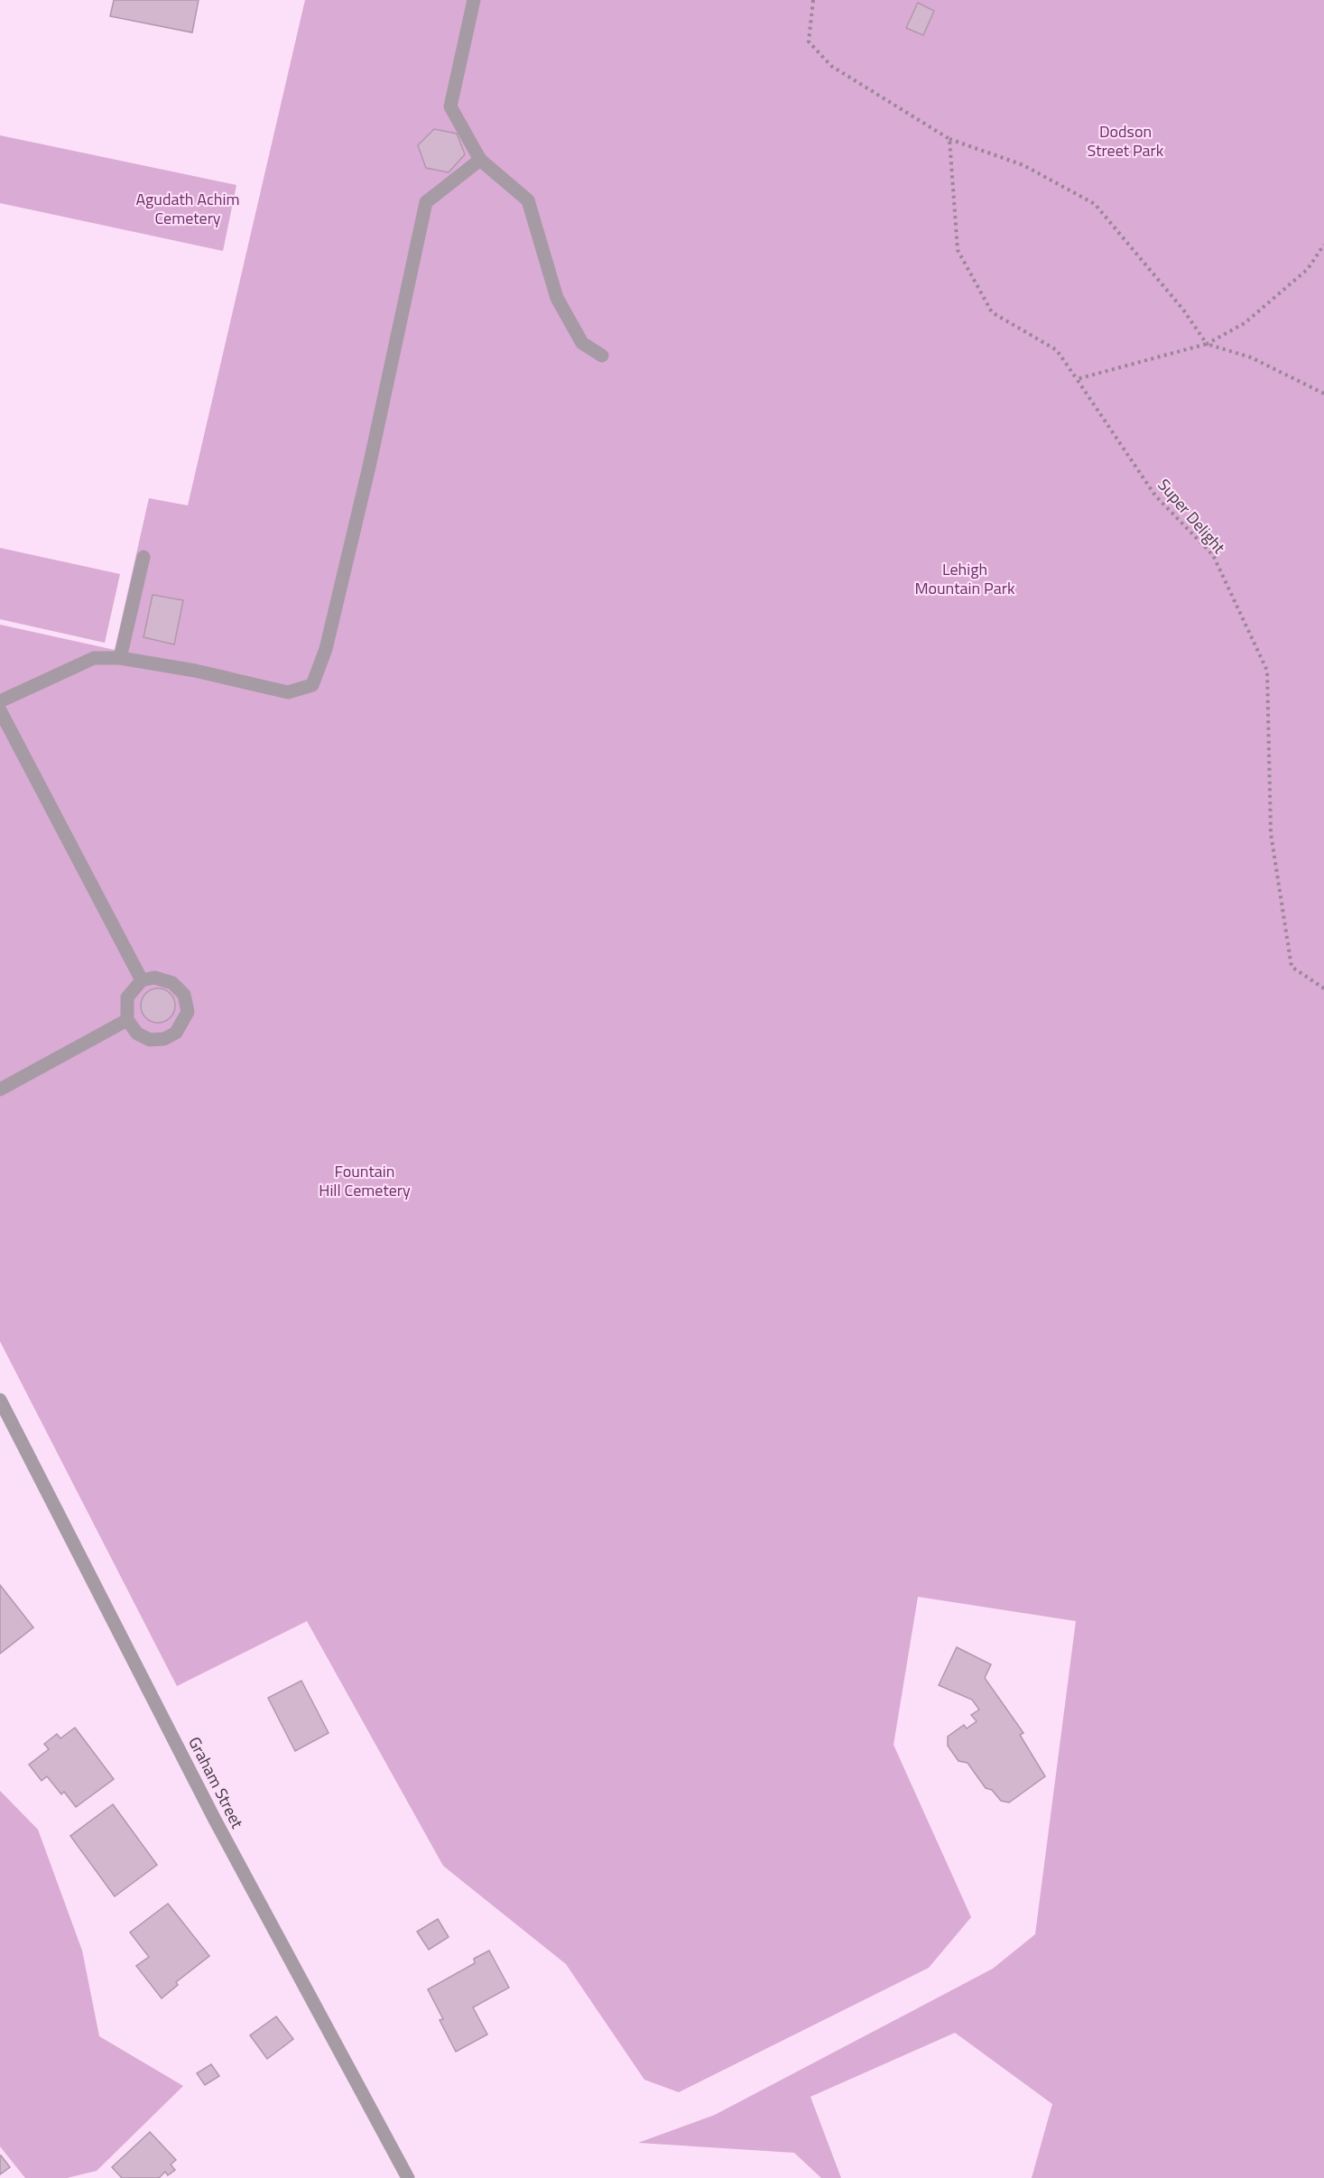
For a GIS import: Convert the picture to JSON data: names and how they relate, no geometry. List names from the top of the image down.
{
  "streets": {
    "street": ["Graham Street"],
    "path": ["Super Delight"]
  },
  "parks": [
    "Dodson Street Park",
    "Agudath Achim Cemetery",
    "Lehigh Mountain Park",
    "Fountain Hill Cemetery"
  ]
}
